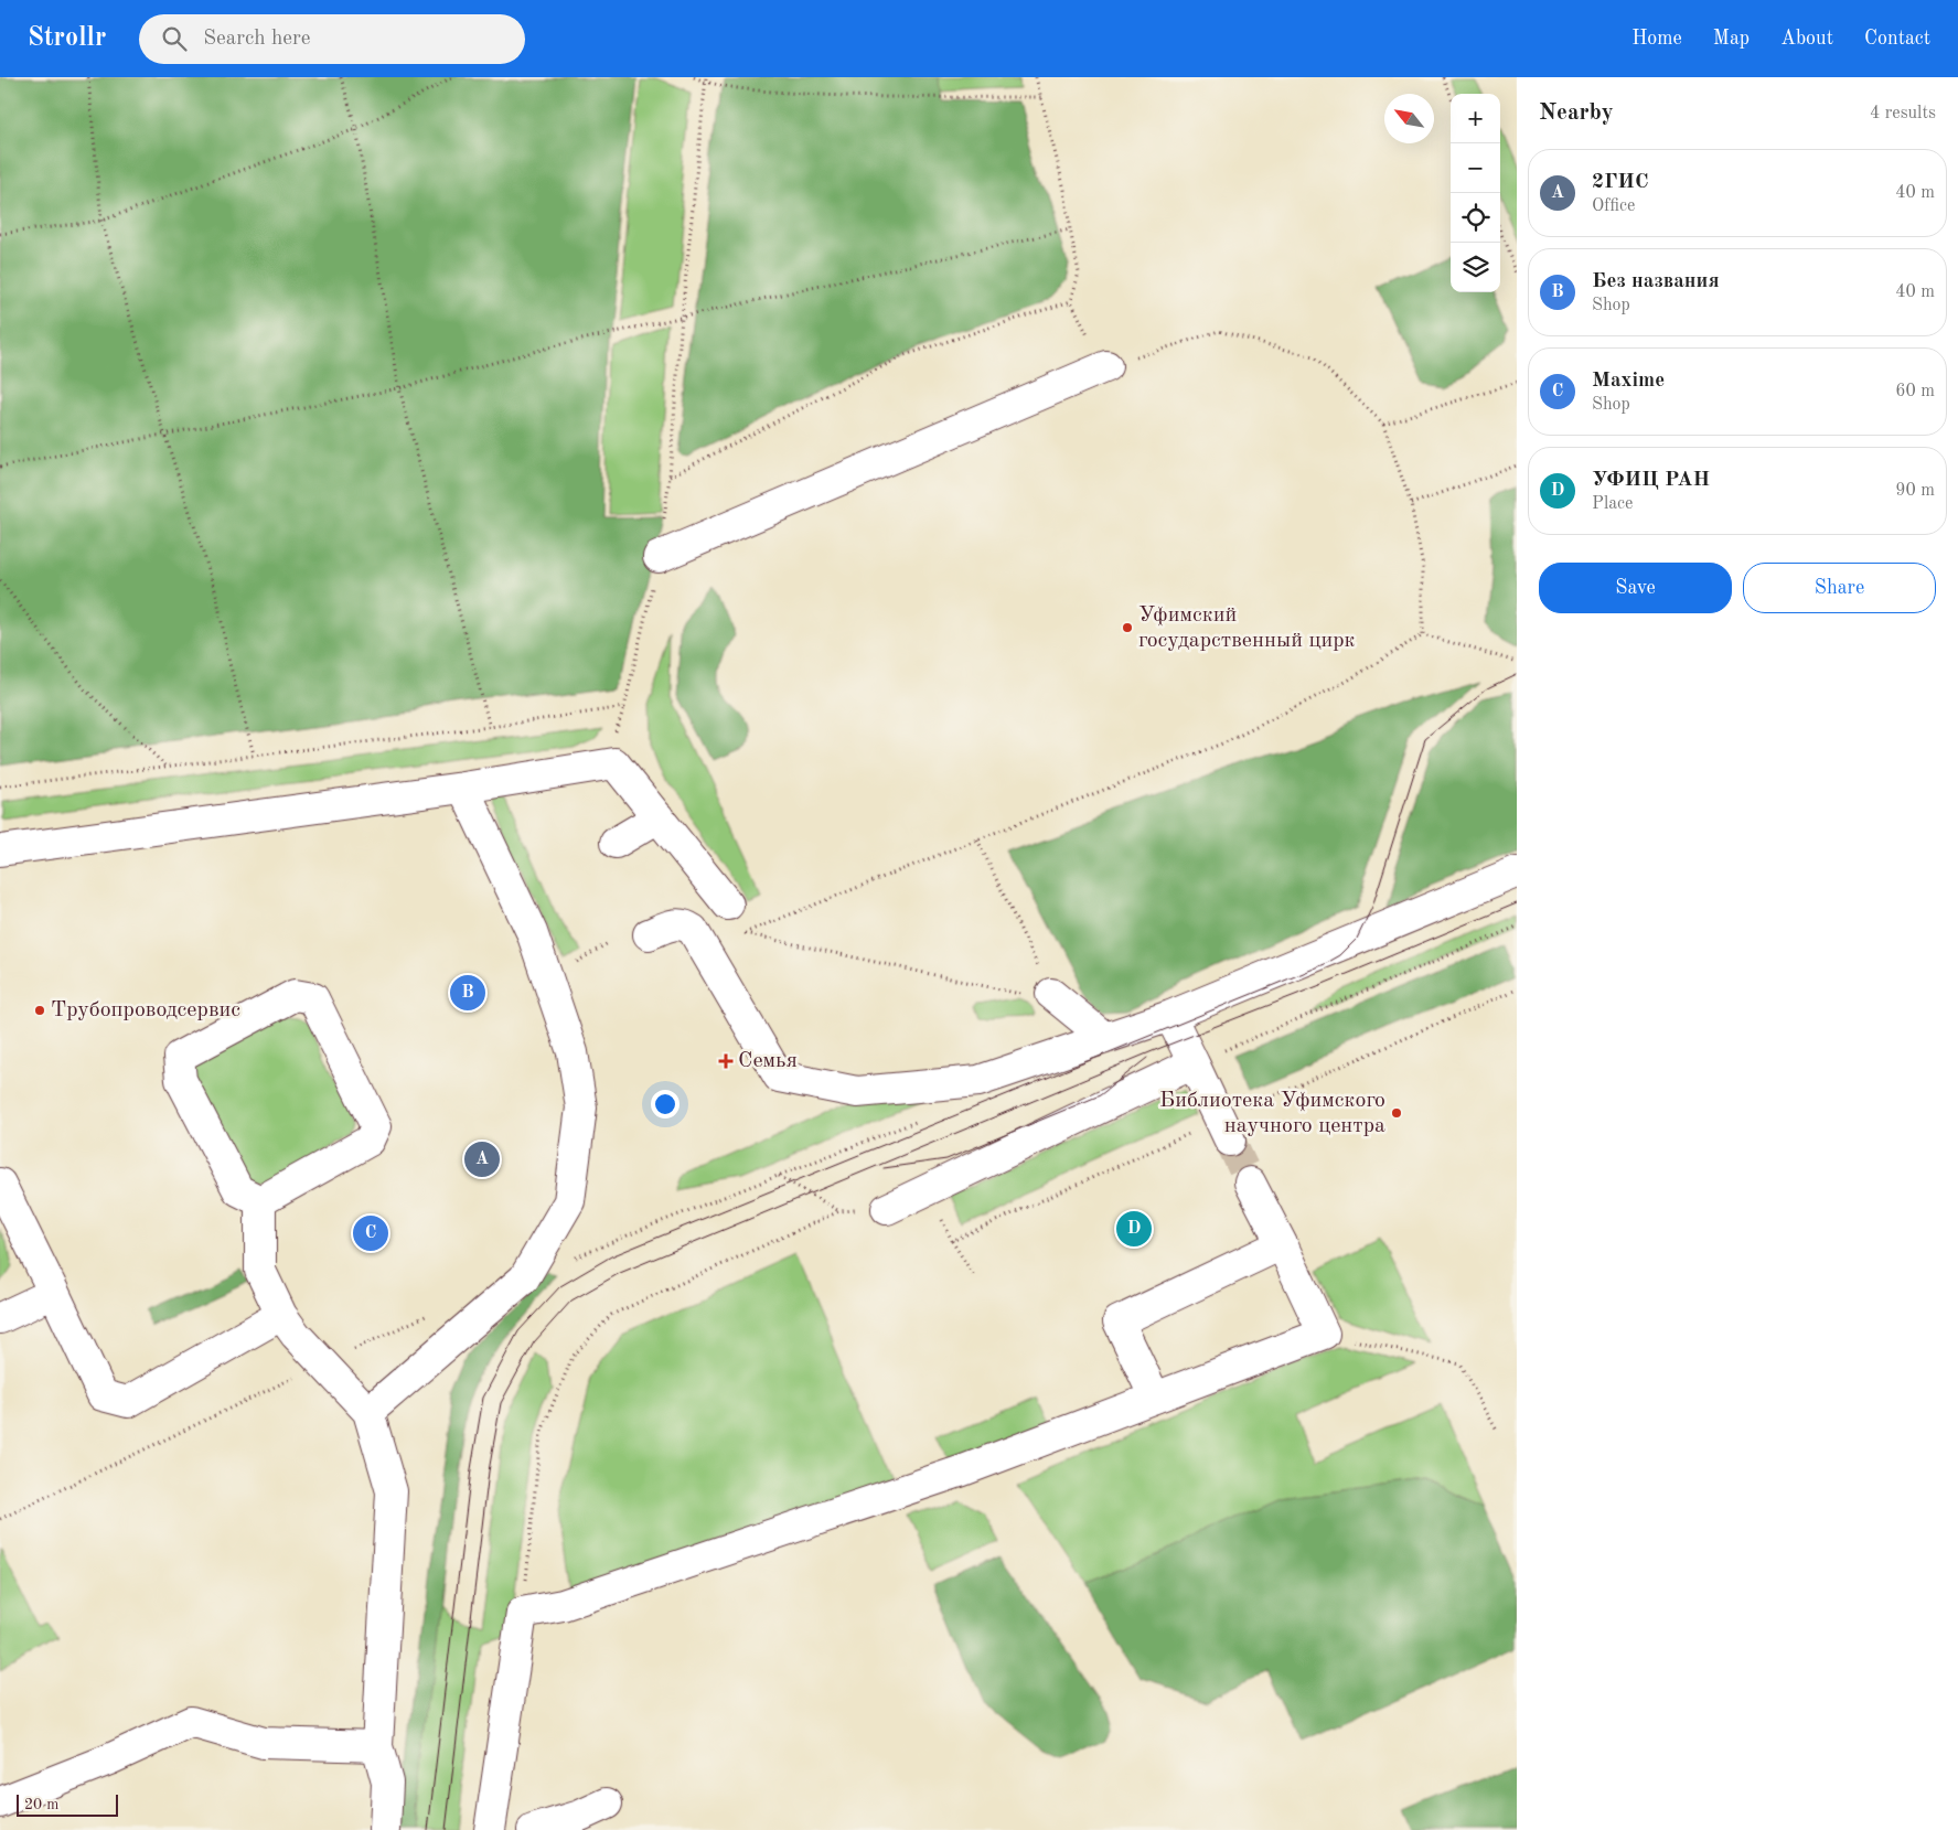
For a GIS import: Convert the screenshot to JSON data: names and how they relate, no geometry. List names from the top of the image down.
{
  "places": {
    "other": ["Уфимский государственный цирк", "Трубопроводсервис", "Библиотека Уфимского научного центра"],
    "health": ["Семья"]
  },
  "scale_bar": "20 m",
  "north": "top left",
  "page": {
    "header": "Strollr",
    "search": "Search here",
    "nav": [
      "Home",
      "Map",
      "About",
      "Contact"
    ],
    "heading": ["Nearby", "4 results"],
    "map_buttons": ["+", "−"],
    "list": [
      {
        "mark": "A",
        "name": "2ГИС",
        "note": "Office",
        "value": "40 m"
      },
      {
        "mark": "B",
        "name": "Без названия",
        "note": "Shop",
        "value": "40 m"
      },
      {
        "mark": "C",
        "name": "Maxime",
        "note": "Shop",
        "value": "60 m"
      },
      {
        "mark": "D",
        "name": "УФИЦ РАН",
        "note": "Place",
        "value": "90 m"
      }
    ],
    "buttons": ["Save", "Share"],
    "pins": [
      "B",
      "A",
      "D",
      "C"
    ],
    "scale": "20 m"
  }
}
